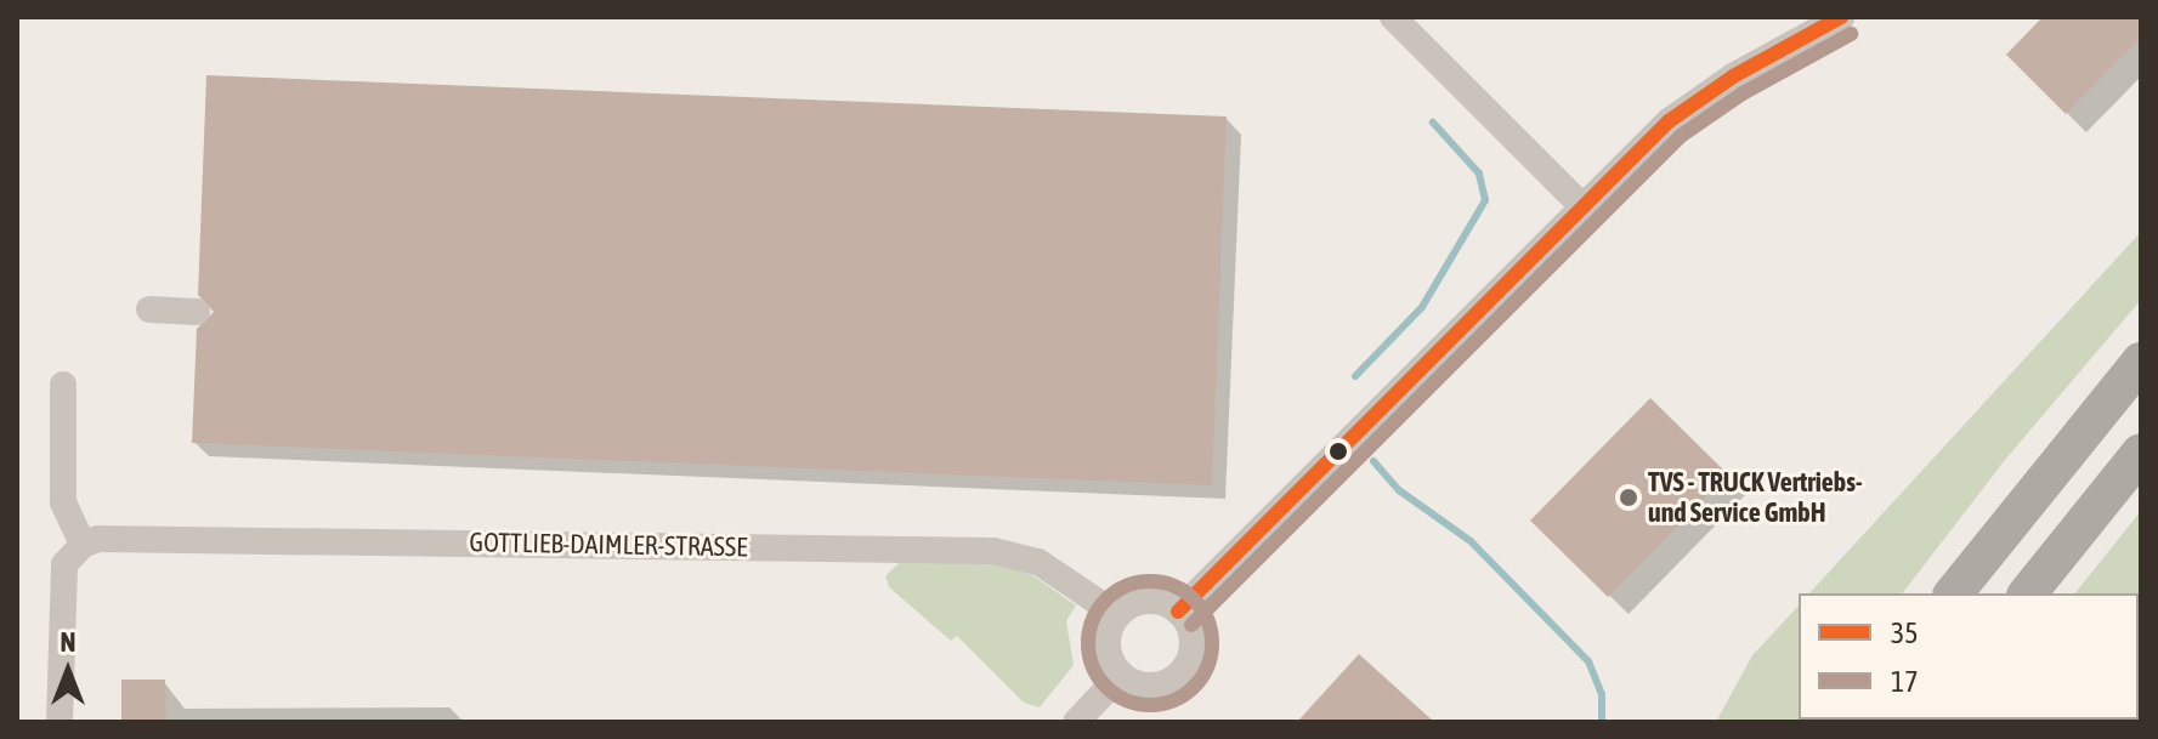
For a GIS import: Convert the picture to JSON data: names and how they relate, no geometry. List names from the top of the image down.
{
  "streets": {
    "street": ["GOTTLIEB-DAIMLER-STRASSE"]
  },
  "places": ["TVS - TRUCK Vertriebs- und Service GmbH"],
  "lines": ["transit line 35", "transit line 17"],
  "legend": ["35", "17"],
  "north": "top"
}
